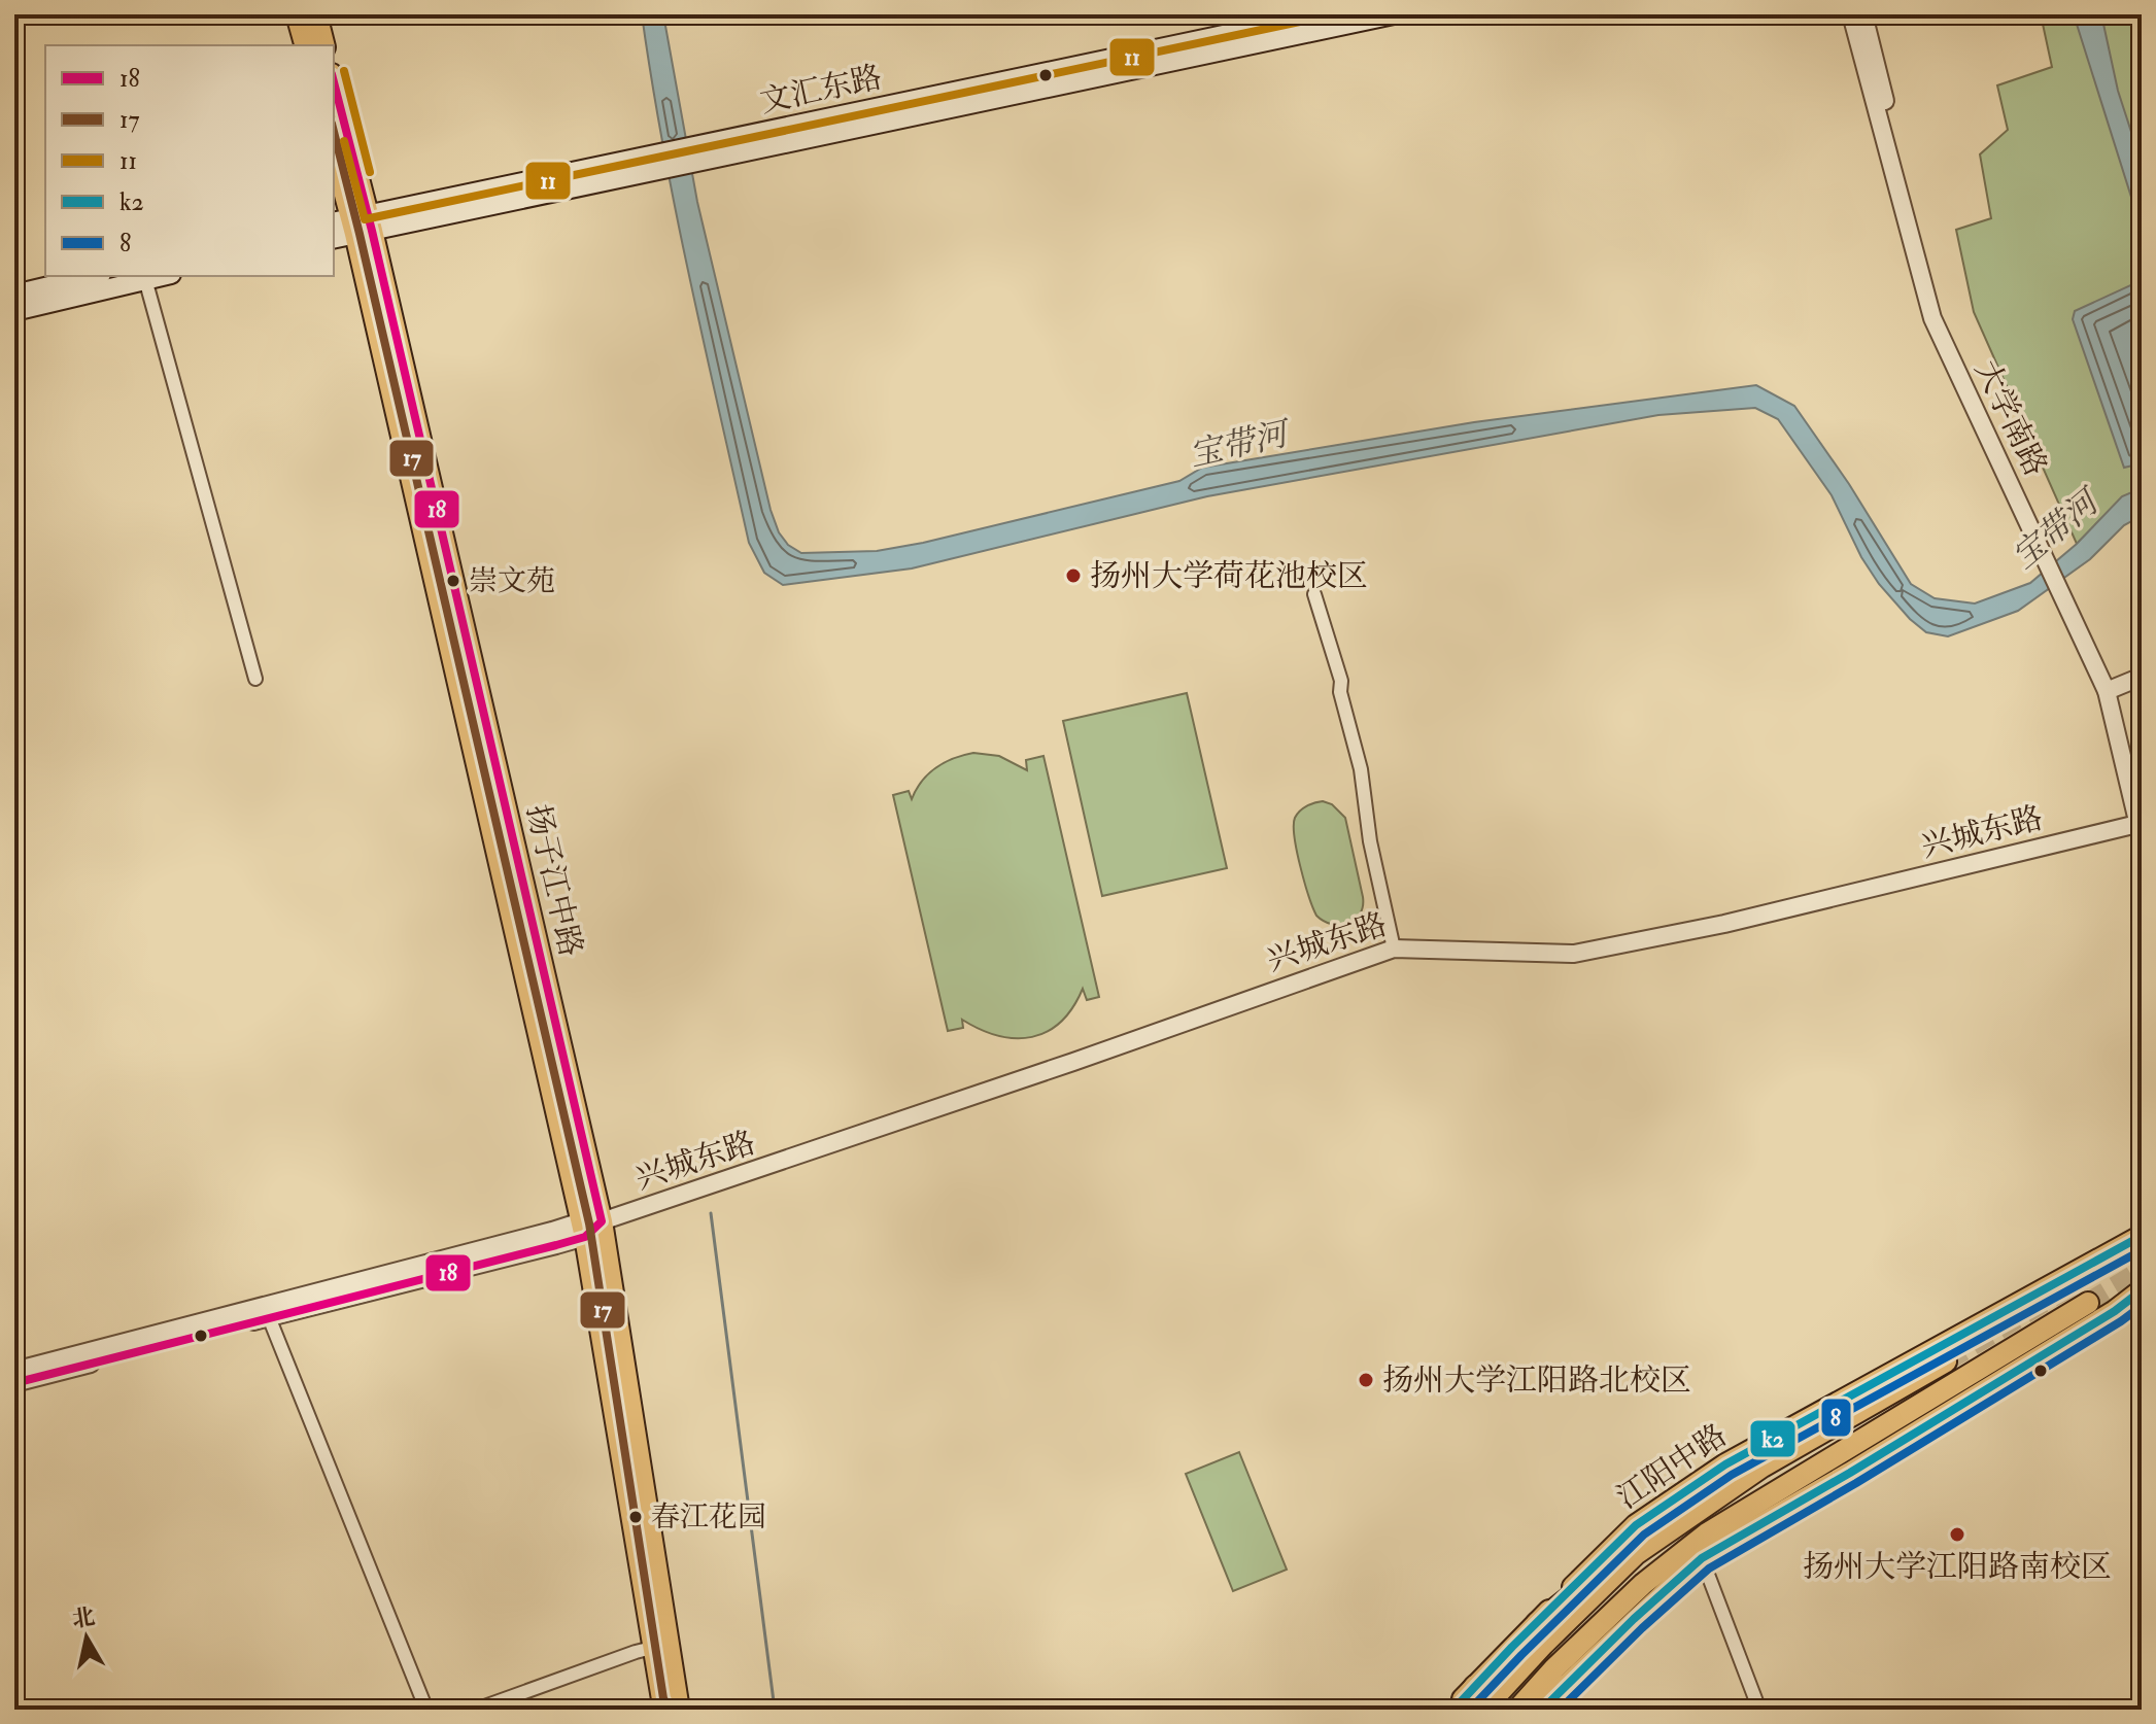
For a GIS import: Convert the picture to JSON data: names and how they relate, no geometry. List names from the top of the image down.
{
  "streets": {
    "main road": ["文汇东路", "扬子江中路", "江阳中路"],
    "street": ["大学南路", "兴城东路"]
  },
  "crossings": [
    ["文汇东路", "扬子江中路"],
    ["大学南路", "兴城东路"],
    ["兴城东路", "扬子江中路"]
  ],
  "water": ["宝带河"],
  "places": [
    "扬州大学荷花池校区",
    "崇文苑",
    "扬州大学江阳路北校区",
    "春江花园",
    "扬州大学江阳路南校区"
  ],
  "lines": [
    "transit line 11",
    "transit line 18",
    "transit line 17",
    "transit line k2",
    "transit line 8"
  ],
  "legend": [
    "18",
    "17",
    "11",
    "k2",
    "8"
  ],
  "north": "top"
}
